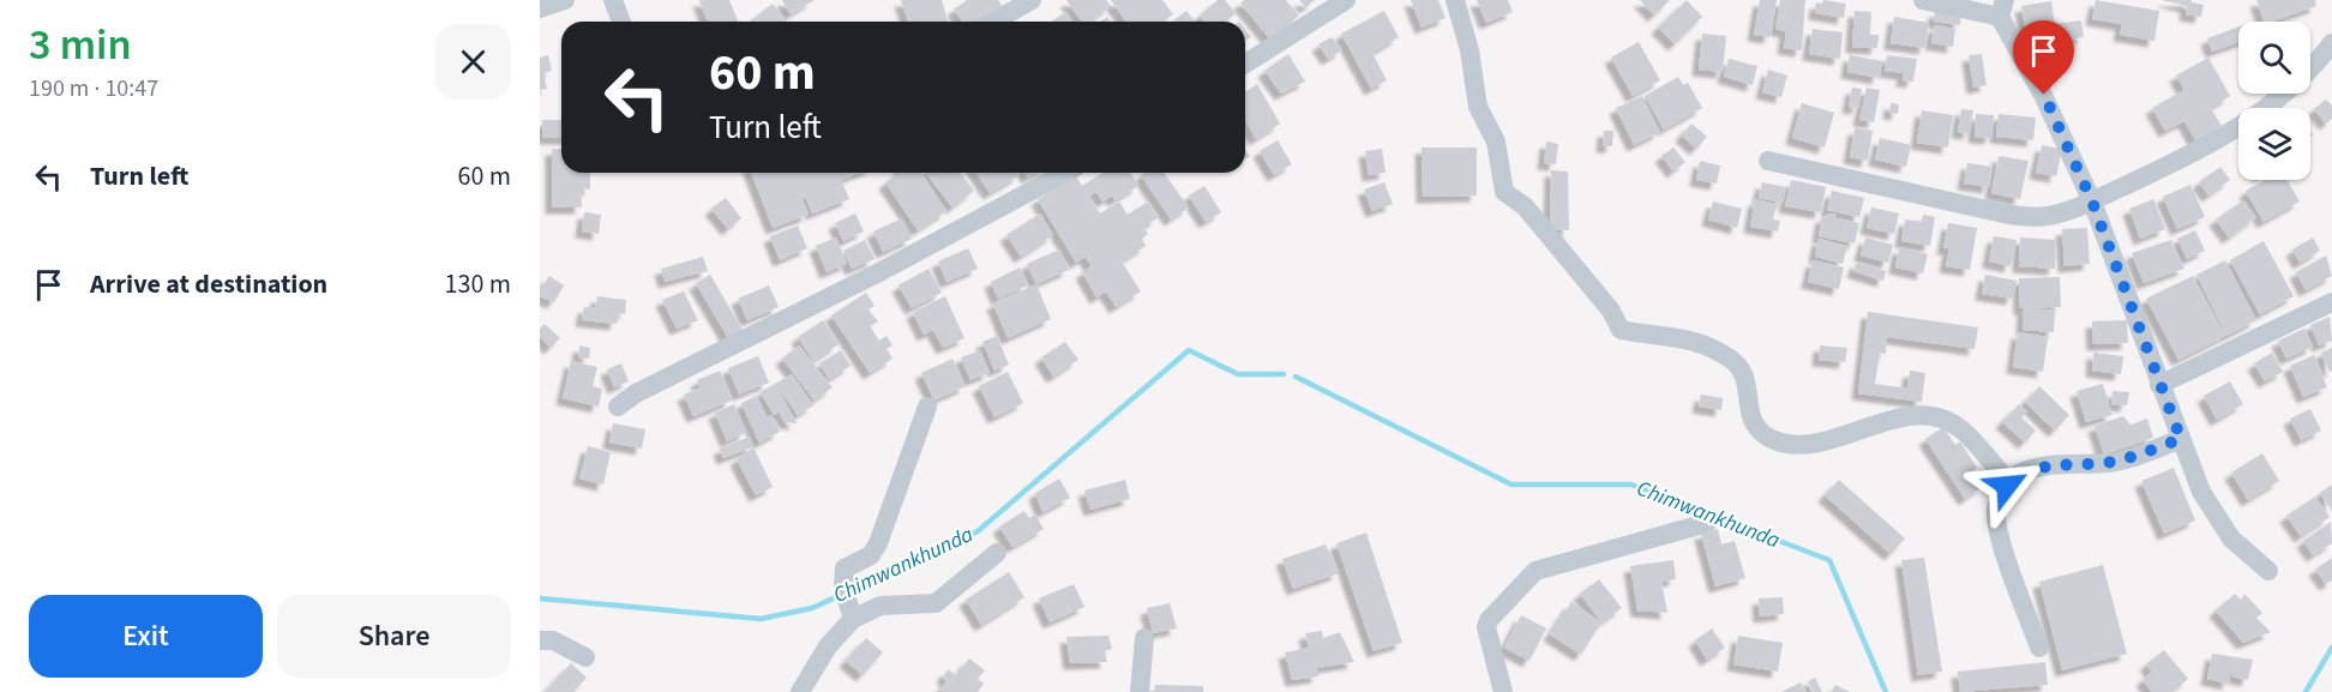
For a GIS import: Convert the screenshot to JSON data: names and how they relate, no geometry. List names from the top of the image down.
{
  "water": ["Chimwankhunda"],
  "page": {
    "heading": ["3 min", "190 m · 10:47"],
    "turn": ["60 m", "Turn left"],
    "list": [
      {
        "name": "Turn left",
        "value": "60 m"
      },
      {
        "name": "Arrive at destination",
        "value": "130 m"
      }
    ],
    "buttons": ["Exit", "Share"]
  }
}
